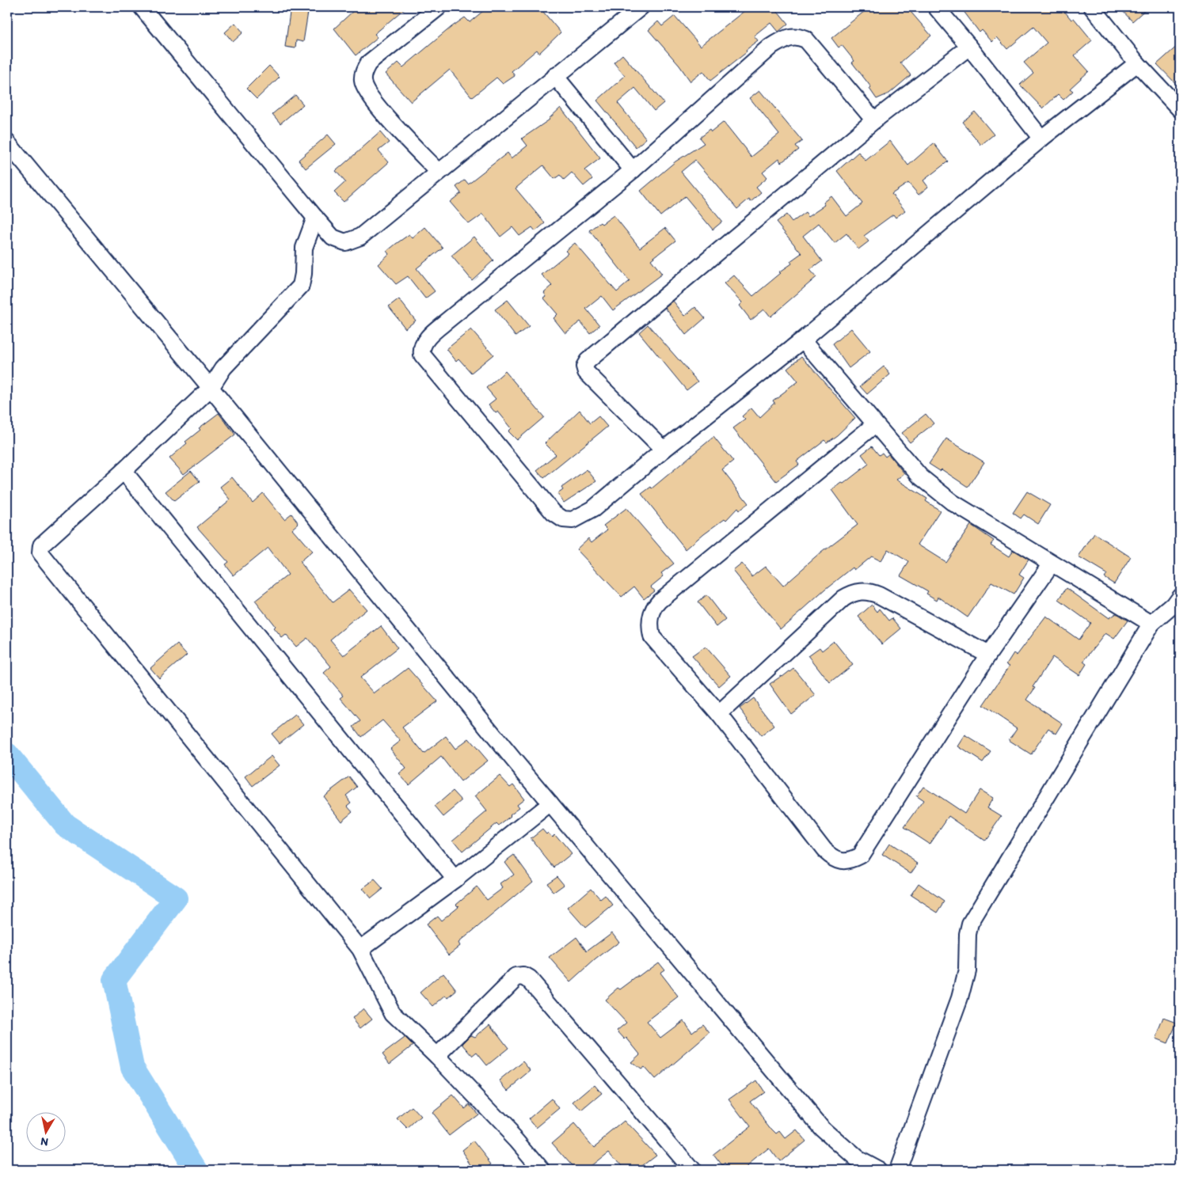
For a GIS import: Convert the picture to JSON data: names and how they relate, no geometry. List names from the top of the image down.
{
  "north": "bottom"
}
